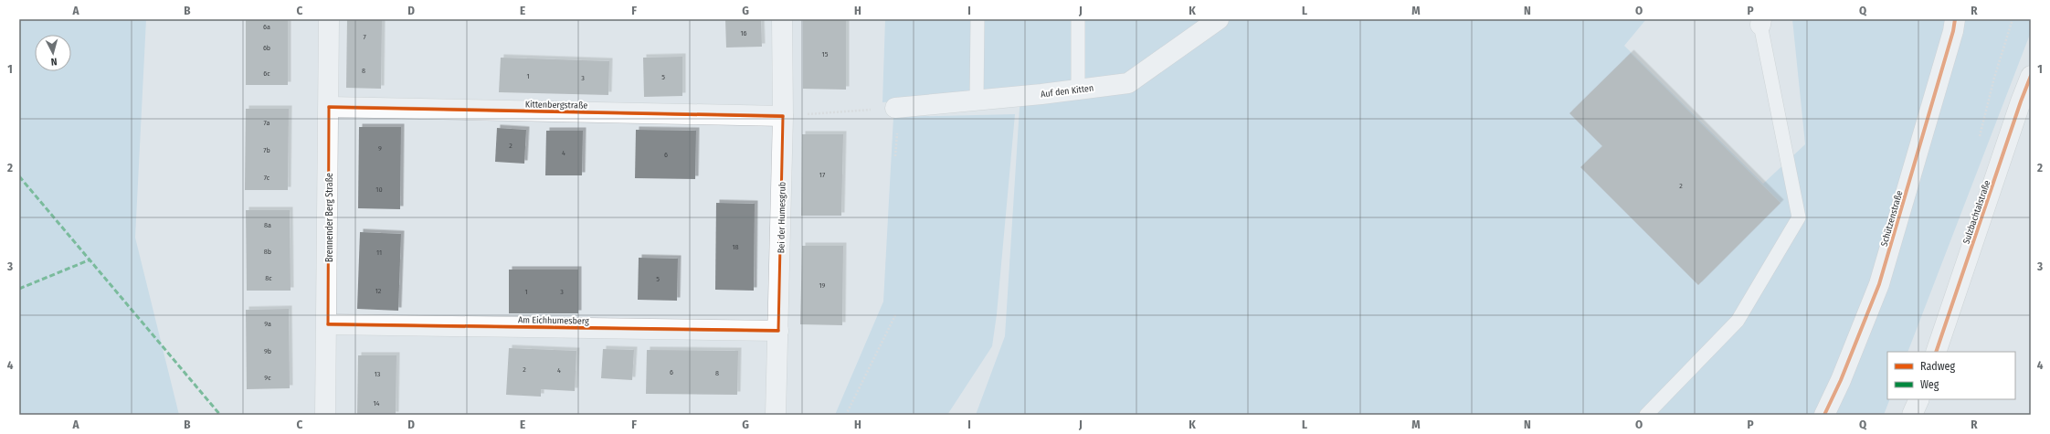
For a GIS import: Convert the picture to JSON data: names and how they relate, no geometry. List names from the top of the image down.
{
  "streets": {
    "street": [
      "Auf den Kitten",
      "Kittenbergstraße",
      "Sulzbachtalstraße",
      "Brennender Berg Straße",
      "Bei der Humesgrub",
      "Schützenstraße",
      "Am Eichhumesberg"
    ]
  },
  "crossings": [
    ["Kittenbergstraße", "Brennender Berg Straße"],
    ["Kittenbergstraße", "Bei der Humesgrub"],
    ["Brennender Berg Straße", "Am Eichhumesberg"],
    ["Bei der Humesgrub", "Am Eichhumesberg"]
  ],
  "house_numbers": [
    "6a",
    "16",
    "7",
    "6b",
    "15",
    "8",
    "6c",
    "1",
    "5",
    "3",
    "7a",
    "2",
    "9",
    "7b",
    "4",
    "6",
    "17",
    "7c",
    "2",
    "10",
    "8a",
    "18",
    "8b",
    "11",
    "8c",
    "5",
    "19",
    "12",
    "1",
    "3",
    "9a",
    "9b",
    "2",
    "4",
    "6",
    "8",
    "13",
    "9c",
    "14"
  ],
  "legend": ["Radweg", "Weg"],
  "north": "bottom",
  "grid": {
    "columns": [
      "A",
      "B",
      "C",
      "D",
      "E",
      "F",
      "G",
      "H",
      "I",
      "J",
      "K",
      "L",
      "M",
      "N",
      "O",
      "P",
      "Q",
      "R"
    ],
    "rows": [
      "1",
      "2",
      "3",
      "4"
    ]
  }
}
